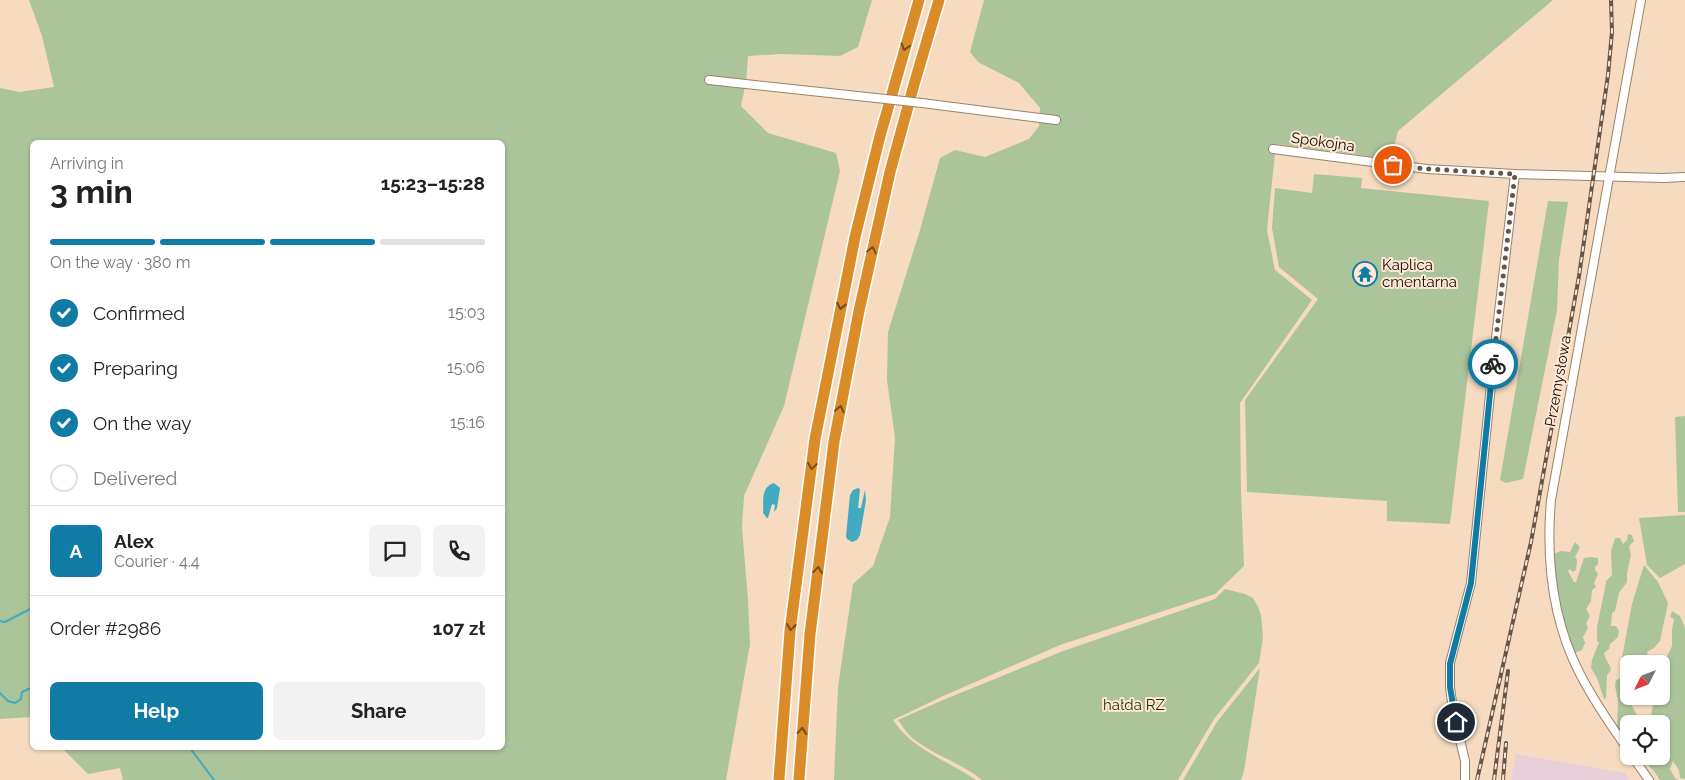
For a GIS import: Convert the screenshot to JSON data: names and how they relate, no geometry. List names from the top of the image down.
{
  "streets": {
    "street": ["Spokojna", "Przemysłowa"]
  },
  "crossings": [
    ["Spokojna", "Przemysłowa"]
  ],
  "parks": ["hałda RZ"],
  "places": {
    "temple": ["Kaplica cmentarna"]
  },
  "north": "bottom left",
  "page": {
    "heading": ["3 min", "Arriving in", "15:23–15:28"],
    "panel": [
      "Alex",
      "Courier · 4.4",
      "Order #2986",
      "107 zł"
    ],
    "bar": "On the way · 380 m",
    "list": [
      ["Confirmed", "15:03"],
      ["Preparing", "15:06"],
      ["On the way", "15:16"],
      "Delivered"
    ],
    "round": "A",
    "buttons": ["Help", "Share"]
  }
}
